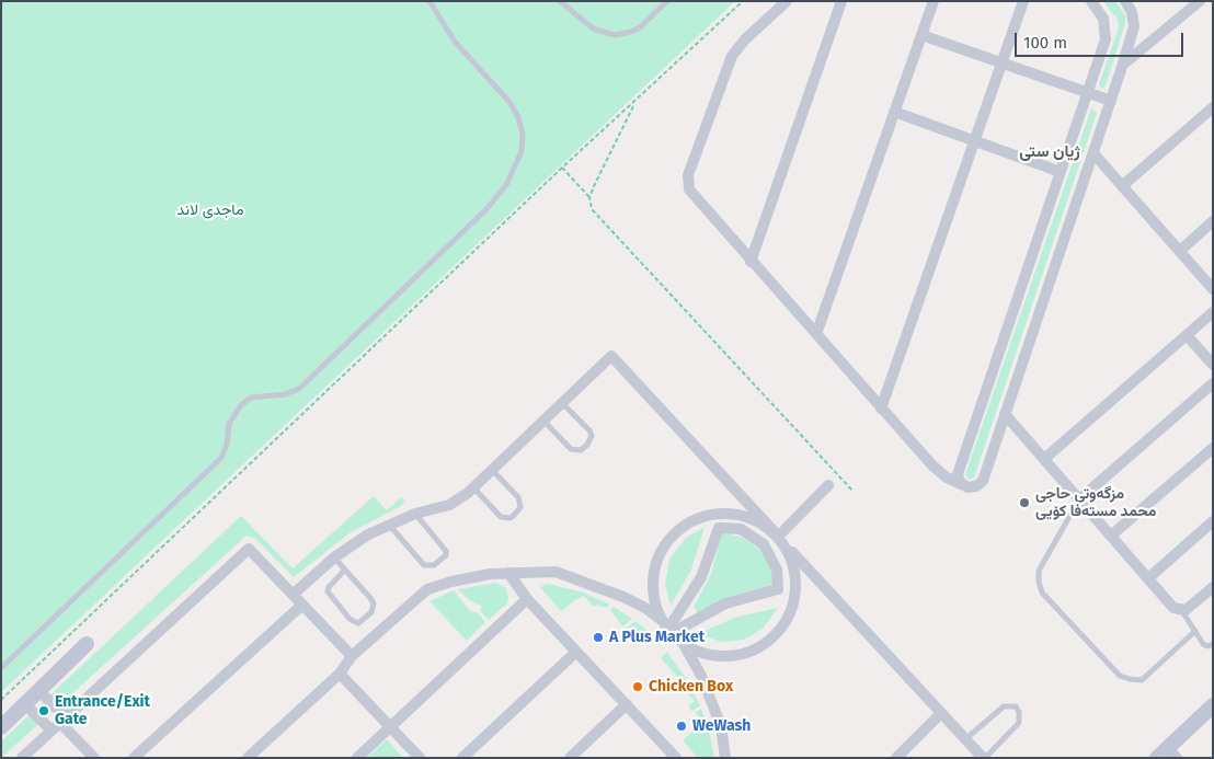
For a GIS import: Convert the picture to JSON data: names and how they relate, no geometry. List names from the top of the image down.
{
  "districts": ["ژیان ستی"],
  "parks": ["ماجدی لاند"],
  "places": [
    "مزگەوتی حاجی محمد مستەفا کۆیی",
    "A Plus Market",
    "Chicken Box",
    "Entrance/Exit Gate",
    "WeWash"
  ],
  "scale_bar": "100 m"
}
